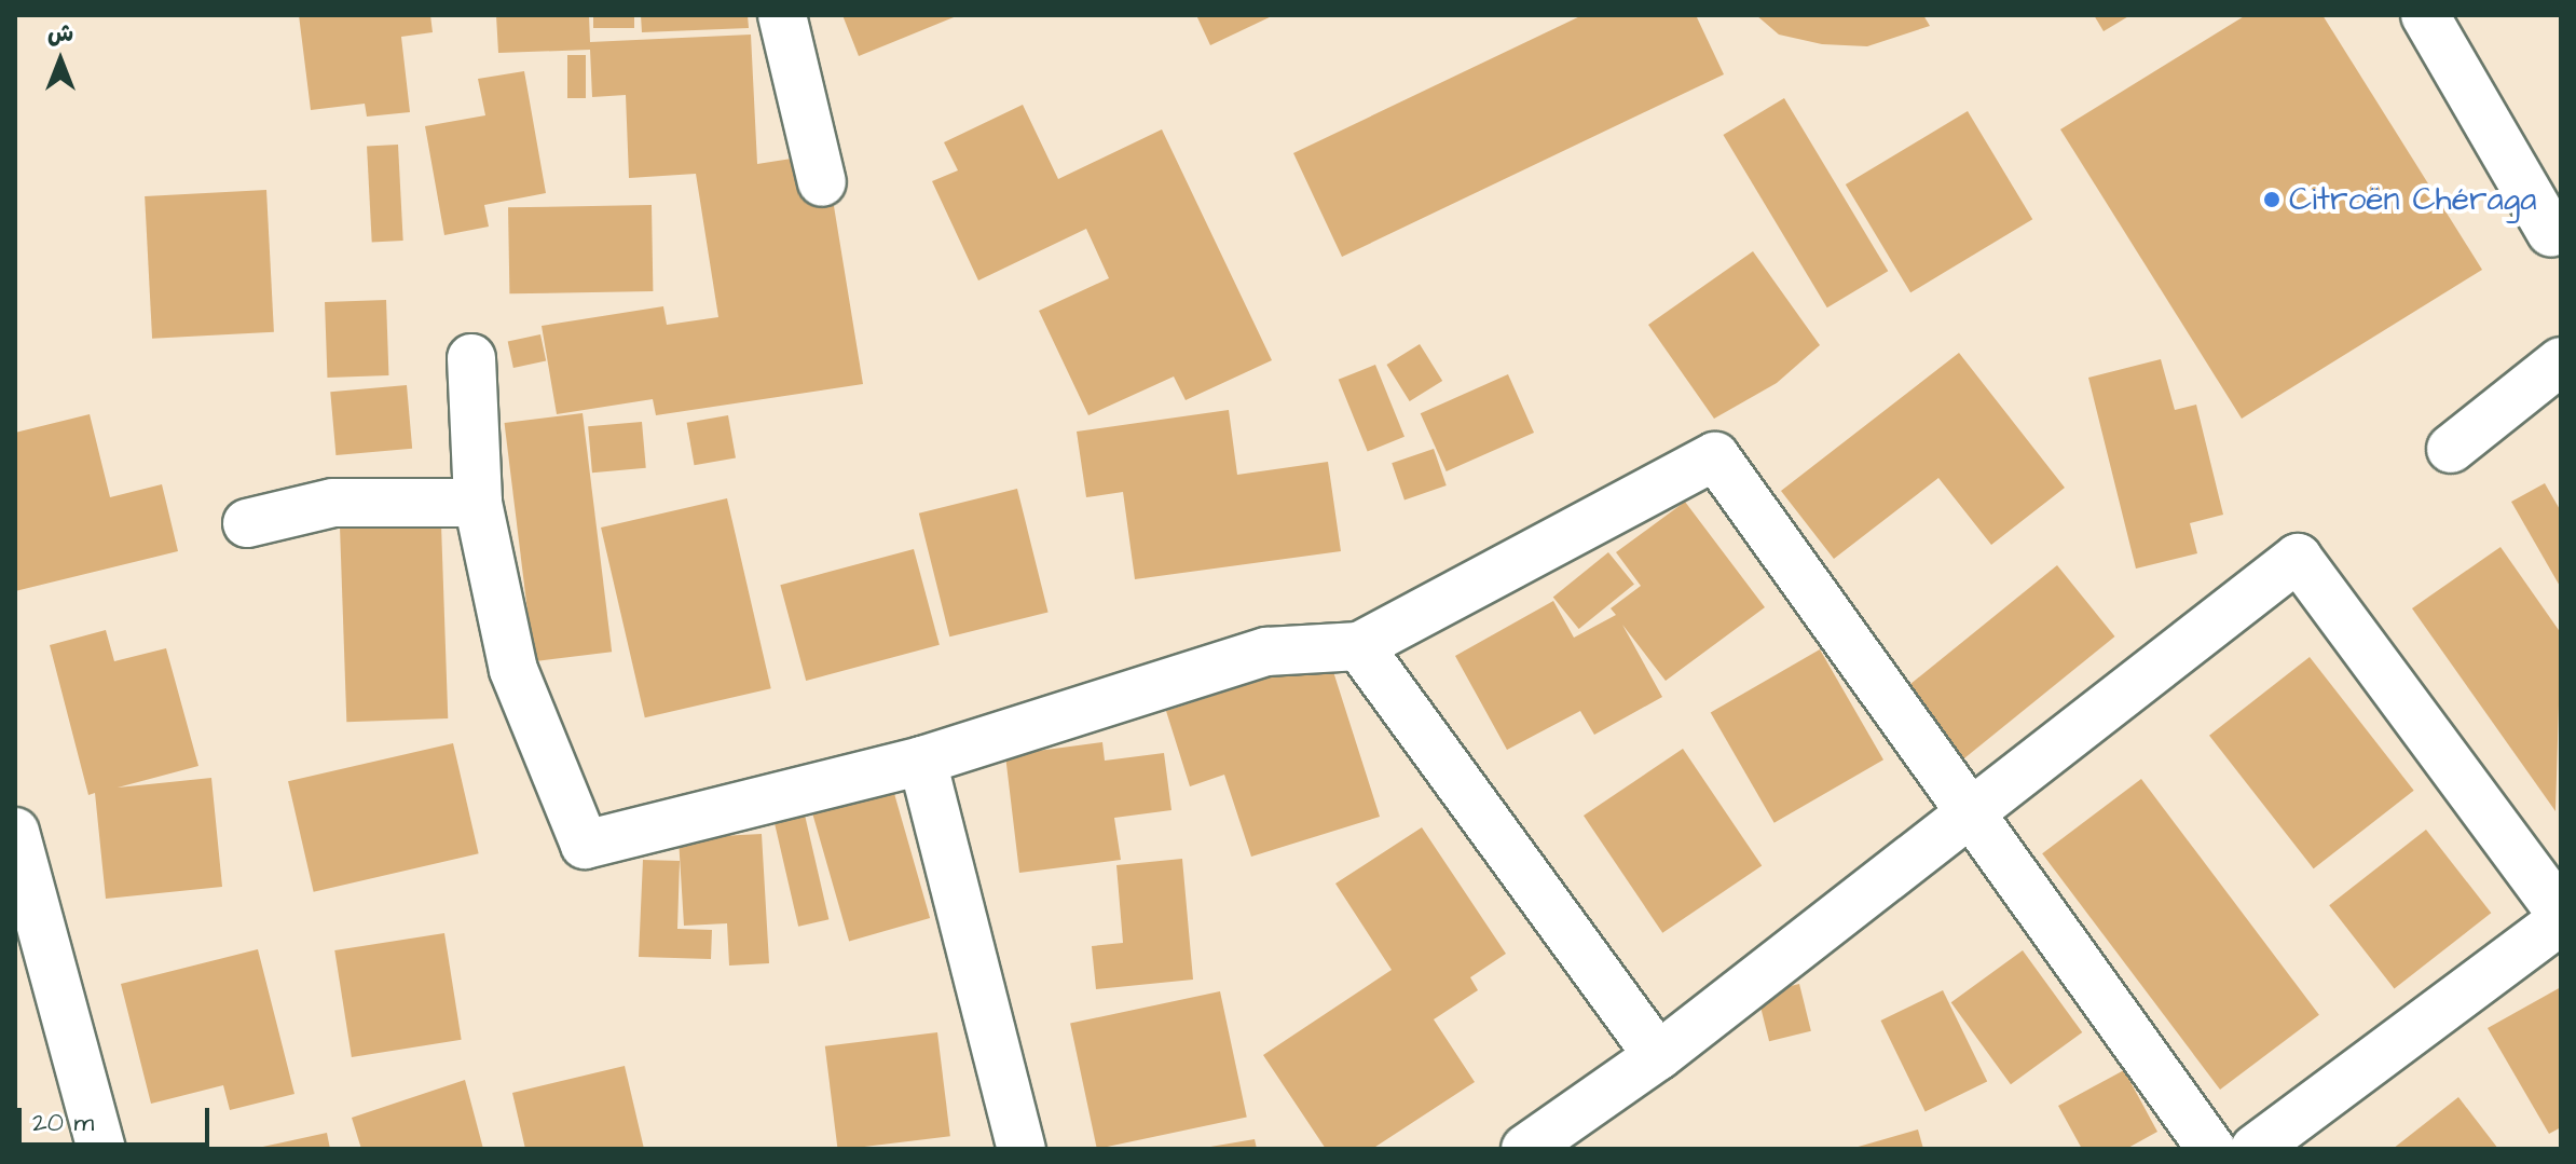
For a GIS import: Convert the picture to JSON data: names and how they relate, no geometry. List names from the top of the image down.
{
  "places": ["Citroën Chéraga"],
  "scale_bar": "20 m",
  "north": "top"
}
